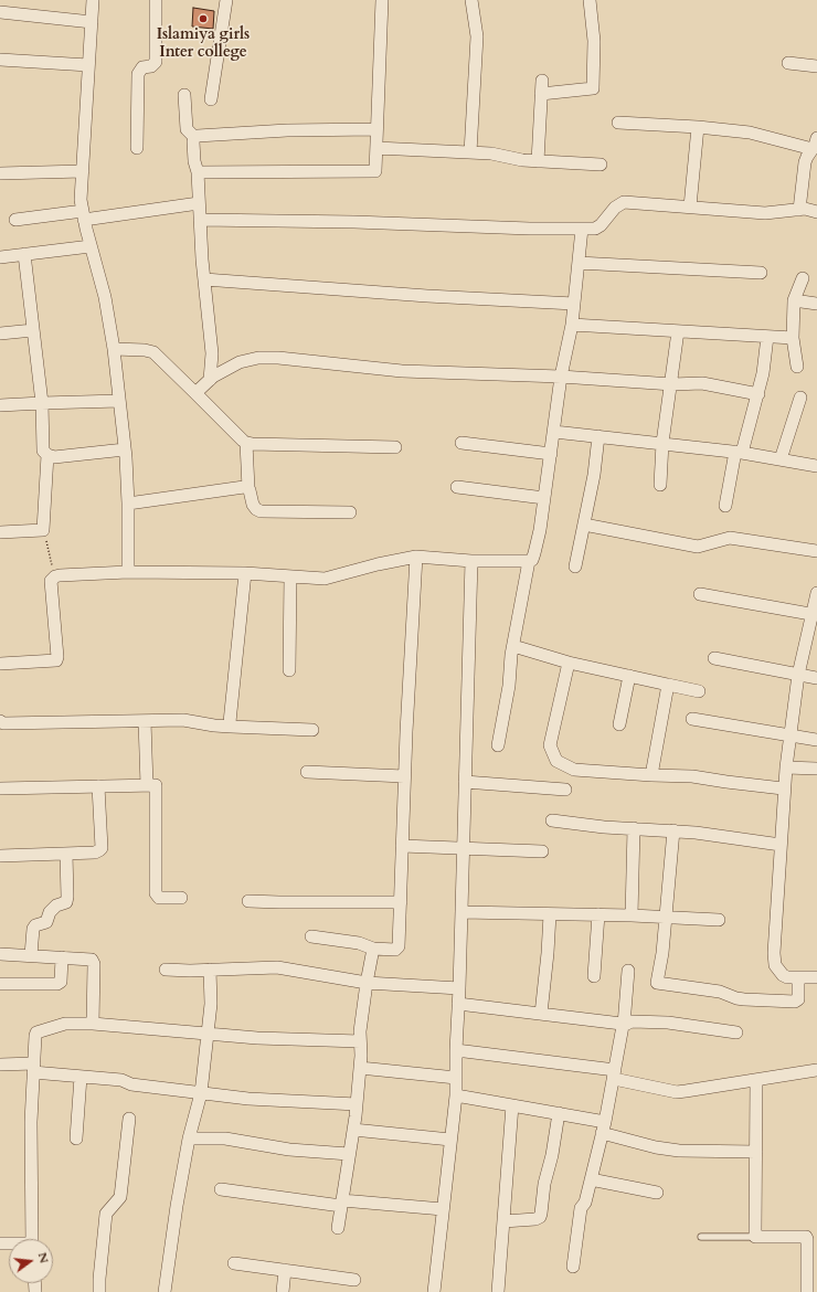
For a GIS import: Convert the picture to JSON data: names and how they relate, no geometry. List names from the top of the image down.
{
  "places": ["Islamiya girls Inter college"],
  "north": "right"
}
